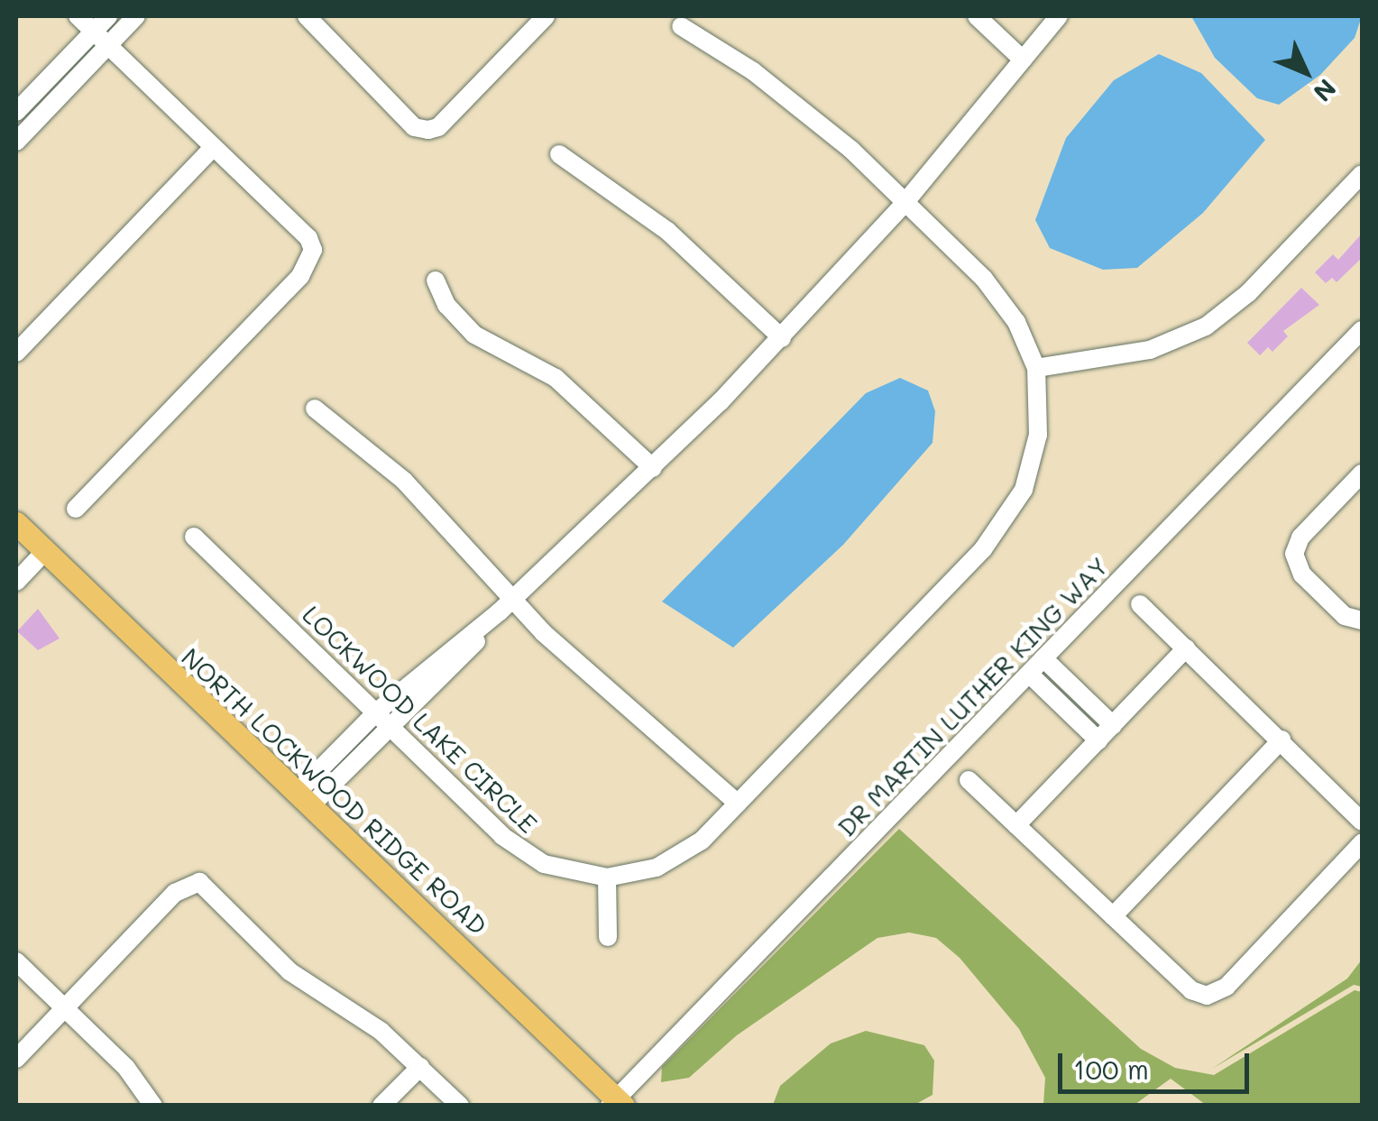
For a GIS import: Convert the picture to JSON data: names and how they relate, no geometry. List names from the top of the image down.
{
  "streets": {
    "main road": ["NORTH LOCKWOOD RIDGE ROAD"],
    "street": ["DR MARTIN LUTHER KING WAY", "LOCKWOOD LAKE CIRCLE"]
  },
  "crossings": [
    ["DR MARTIN LUTHER KING WAY", "NORTH LOCKWOOD RIDGE ROAD"]
  ],
  "scale_bar": "100 m",
  "north": "bottom right"
}
